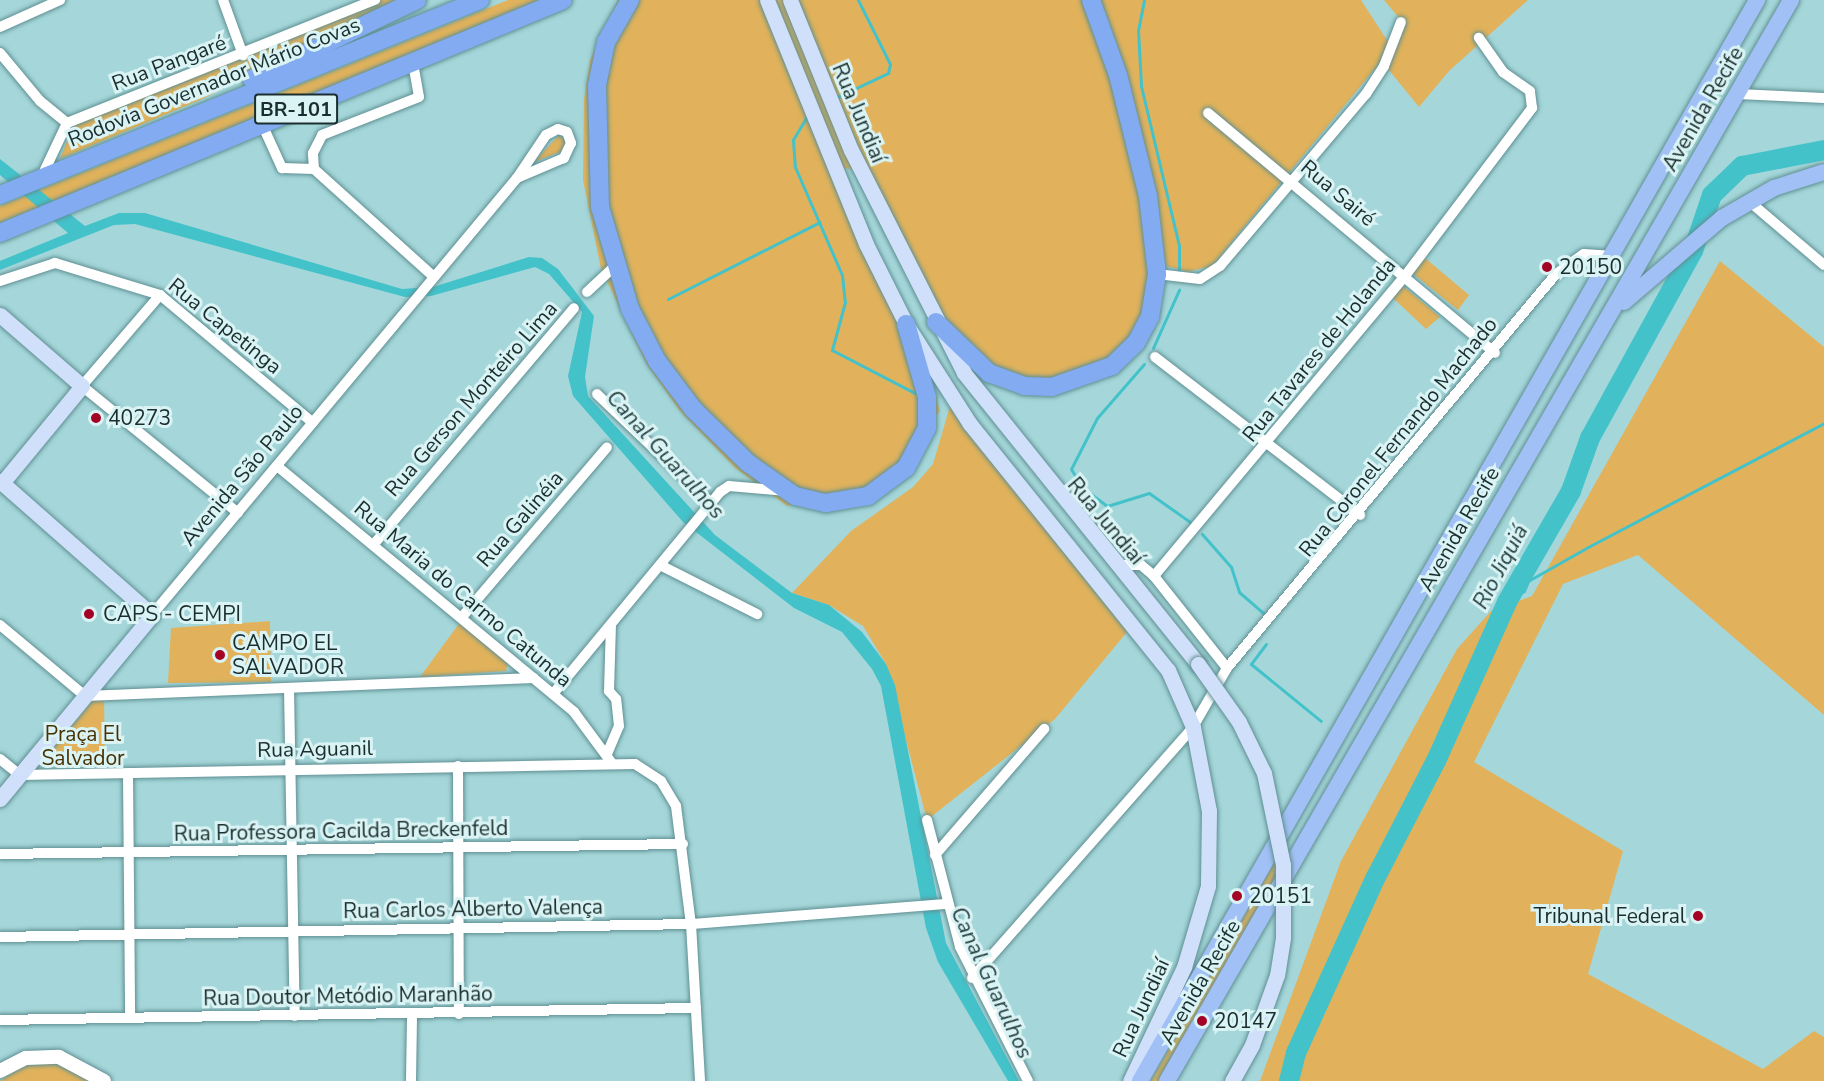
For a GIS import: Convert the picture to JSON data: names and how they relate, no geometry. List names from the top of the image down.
{
  "streets": {
    "highway": ["Rodovia Governador Mário Covas", "BR-101"],
    "main road": ["Avenida Recife", "Rua Jundiaí", "Avenida São Paulo"],
    "street": [
      "Rua Pangaré",
      "Rua Sairé",
      "Rua Capetinga",
      "Rua Tavares de Holanda",
      "Rua Gerson Monteiro Lima",
      "Rua Coronel Fernando Machado",
      "Rua Galinéia",
      "Rua Maria do Carmo Catunda",
      "Rua Aguanil",
      "Rua Professora Cacilda Breckenfeld",
      "Rua Carlos Alberto Valença",
      "Rua Doutor Metódio Maranhão"
    ]
  },
  "crossings": [
    ["Avenida Recife", "Rua Coronel Fernando Machado"],
    ["Rua Jundiaí", "Rua Coronel Fernando Machado"],
    ["Rua Sairé", "Rua Tavares de Holanda"],
    ["Rua Sairé", "Rua Coronel Fernando Machado"],
    ["Rua Capetinga", "Avenida São Paulo"],
    ["Rua Gerson Monteiro Lima", "Rua Maria do Carmo Catunda"],
    ["Avenida São Paulo", "Rua Maria do Carmo Catunda"],
    ["Avenida São Paulo", "Rua Aguanil"],
    ["Rua Galinéia", "Rua Maria do Carmo Catunda"],
    ["Rua Maria do Carmo Catunda", "Rua Aguanil"],
    ["Rua Aguanil", "Rua Professora Cacilda Breckenfeld"],
    ["Rua Aguanil", "Rua Carlos Alberto Valença"],
    ["Rua Aguanil", "Rua Doutor Metódio Maranhão"]
  ],
  "water": ["Canal Guarulhos", "Rio Jiquiá"],
  "parks": ["Praça El Salvador"],
  "places": [
    "20150",
    "40273",
    "CAPS - CEMPI",
    "CAMPO EL SALVADOR",
    "20151",
    "Tribunal Federal",
    "20147"
  ]
}
